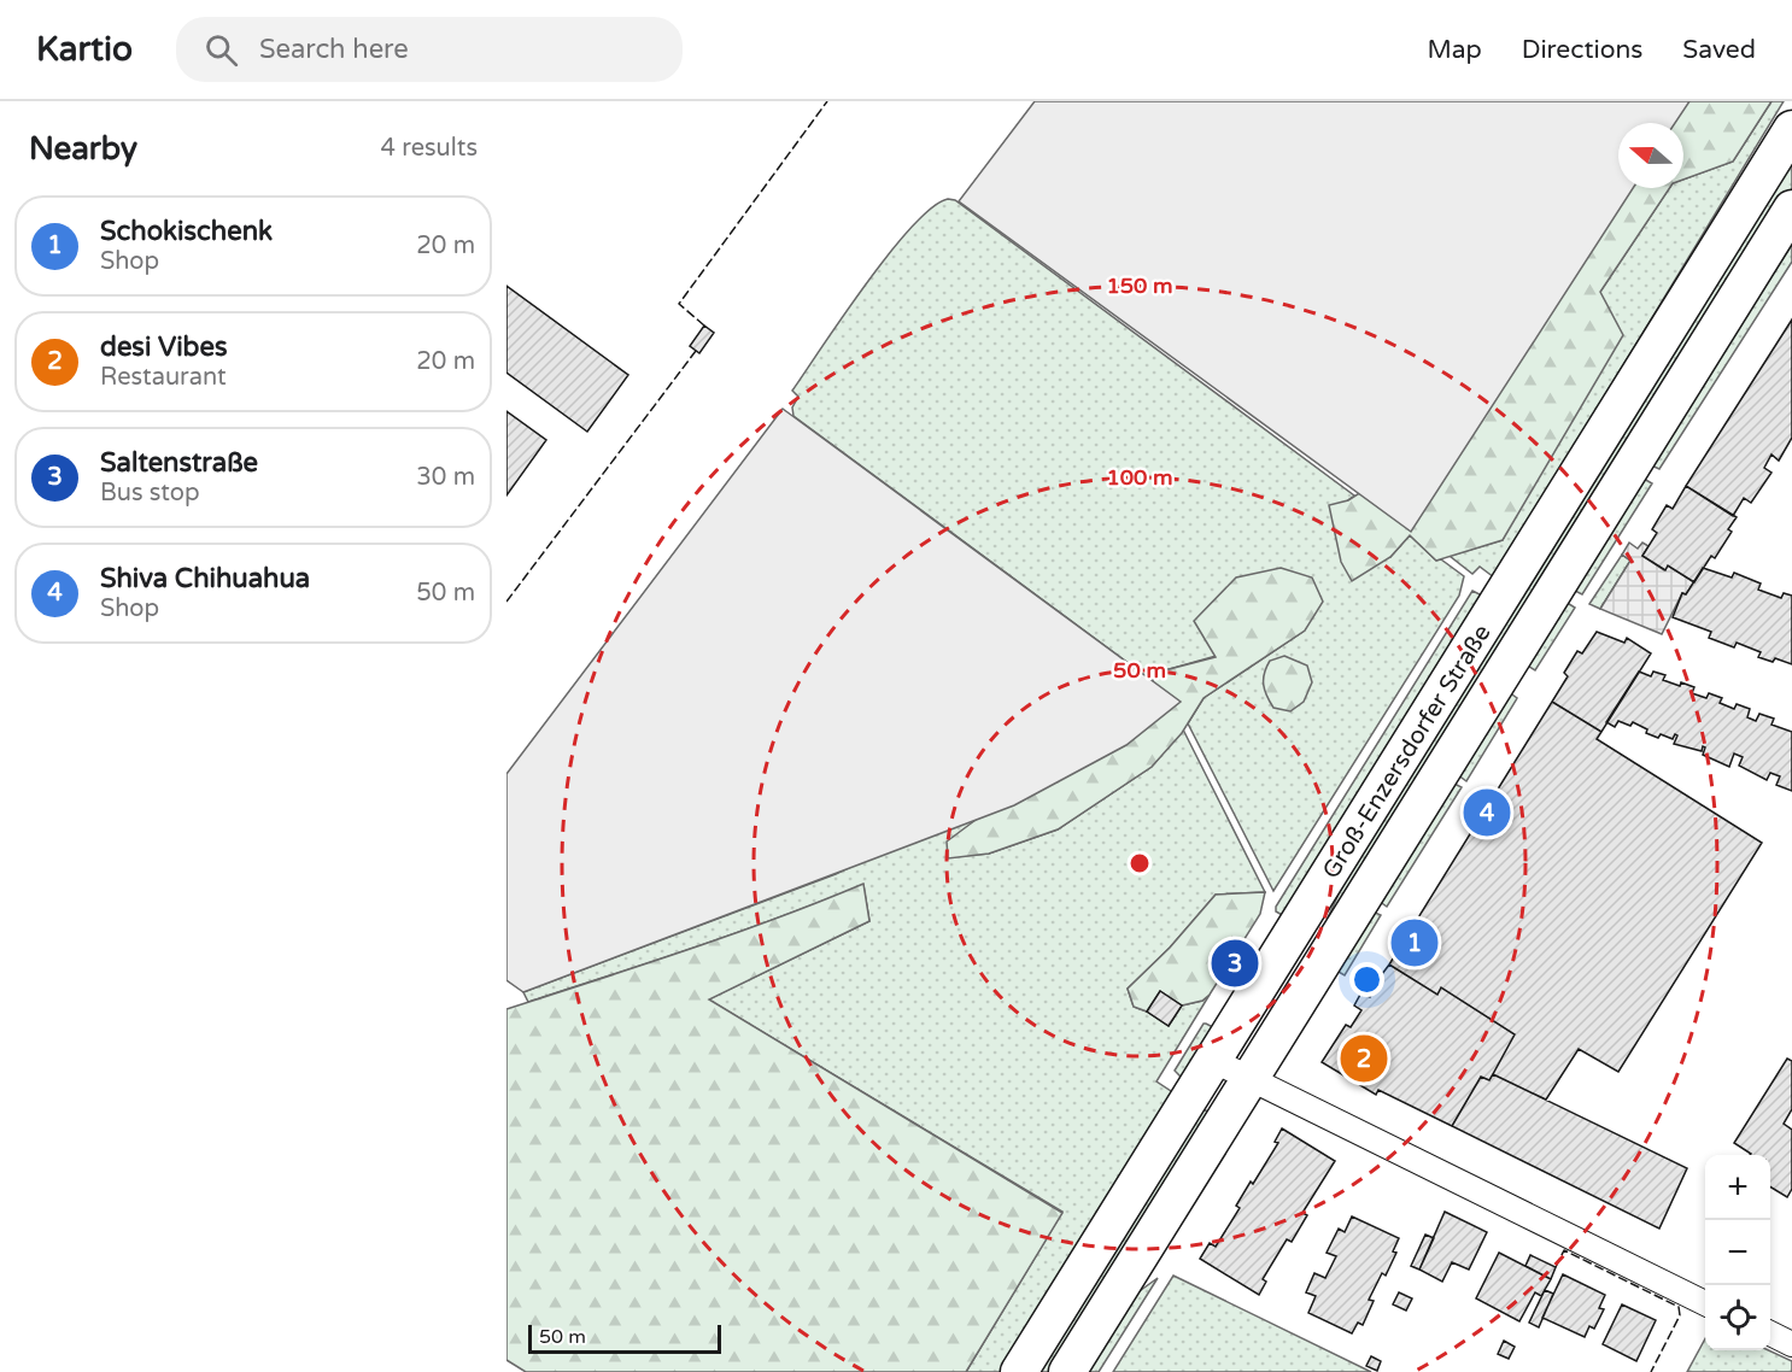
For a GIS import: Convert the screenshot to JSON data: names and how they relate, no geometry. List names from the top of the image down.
{
  "streets": {
    "main road": ["Groß-Enzersdorfer Straße"]
  },
  "scale_bar": "50 m",
  "north": "left",
  "page": {
    "header": "Kartio",
    "search": "Search here",
    "nav": ["Map", "Directions", "Saved"],
    "heading": ["Nearby", "4 results"],
    "list": [
      {
        "mark": "1",
        "name": "Schokischenk",
        "note": "Shop",
        "value": "20 m"
      },
      {
        "mark": "2",
        "name": "desi Vibes",
        "note": "Restaurant",
        "value": "20 m"
      },
      {
        "mark": "3",
        "name": "Saltenstraße",
        "note": "Bus stop",
        "value": "30 m"
      },
      {
        "mark": "4",
        "name": "Shiva Chihuahua",
        "note": "Shop",
        "value": "50 m"
      }
    ],
    "pins": [
      "4",
      "1",
      "3",
      "2"
    ],
    "map_buttons": ["+", "−"],
    "scale": "50 m"
  },
  "rings": ["150 m", "100 m", "50 m"]
}
